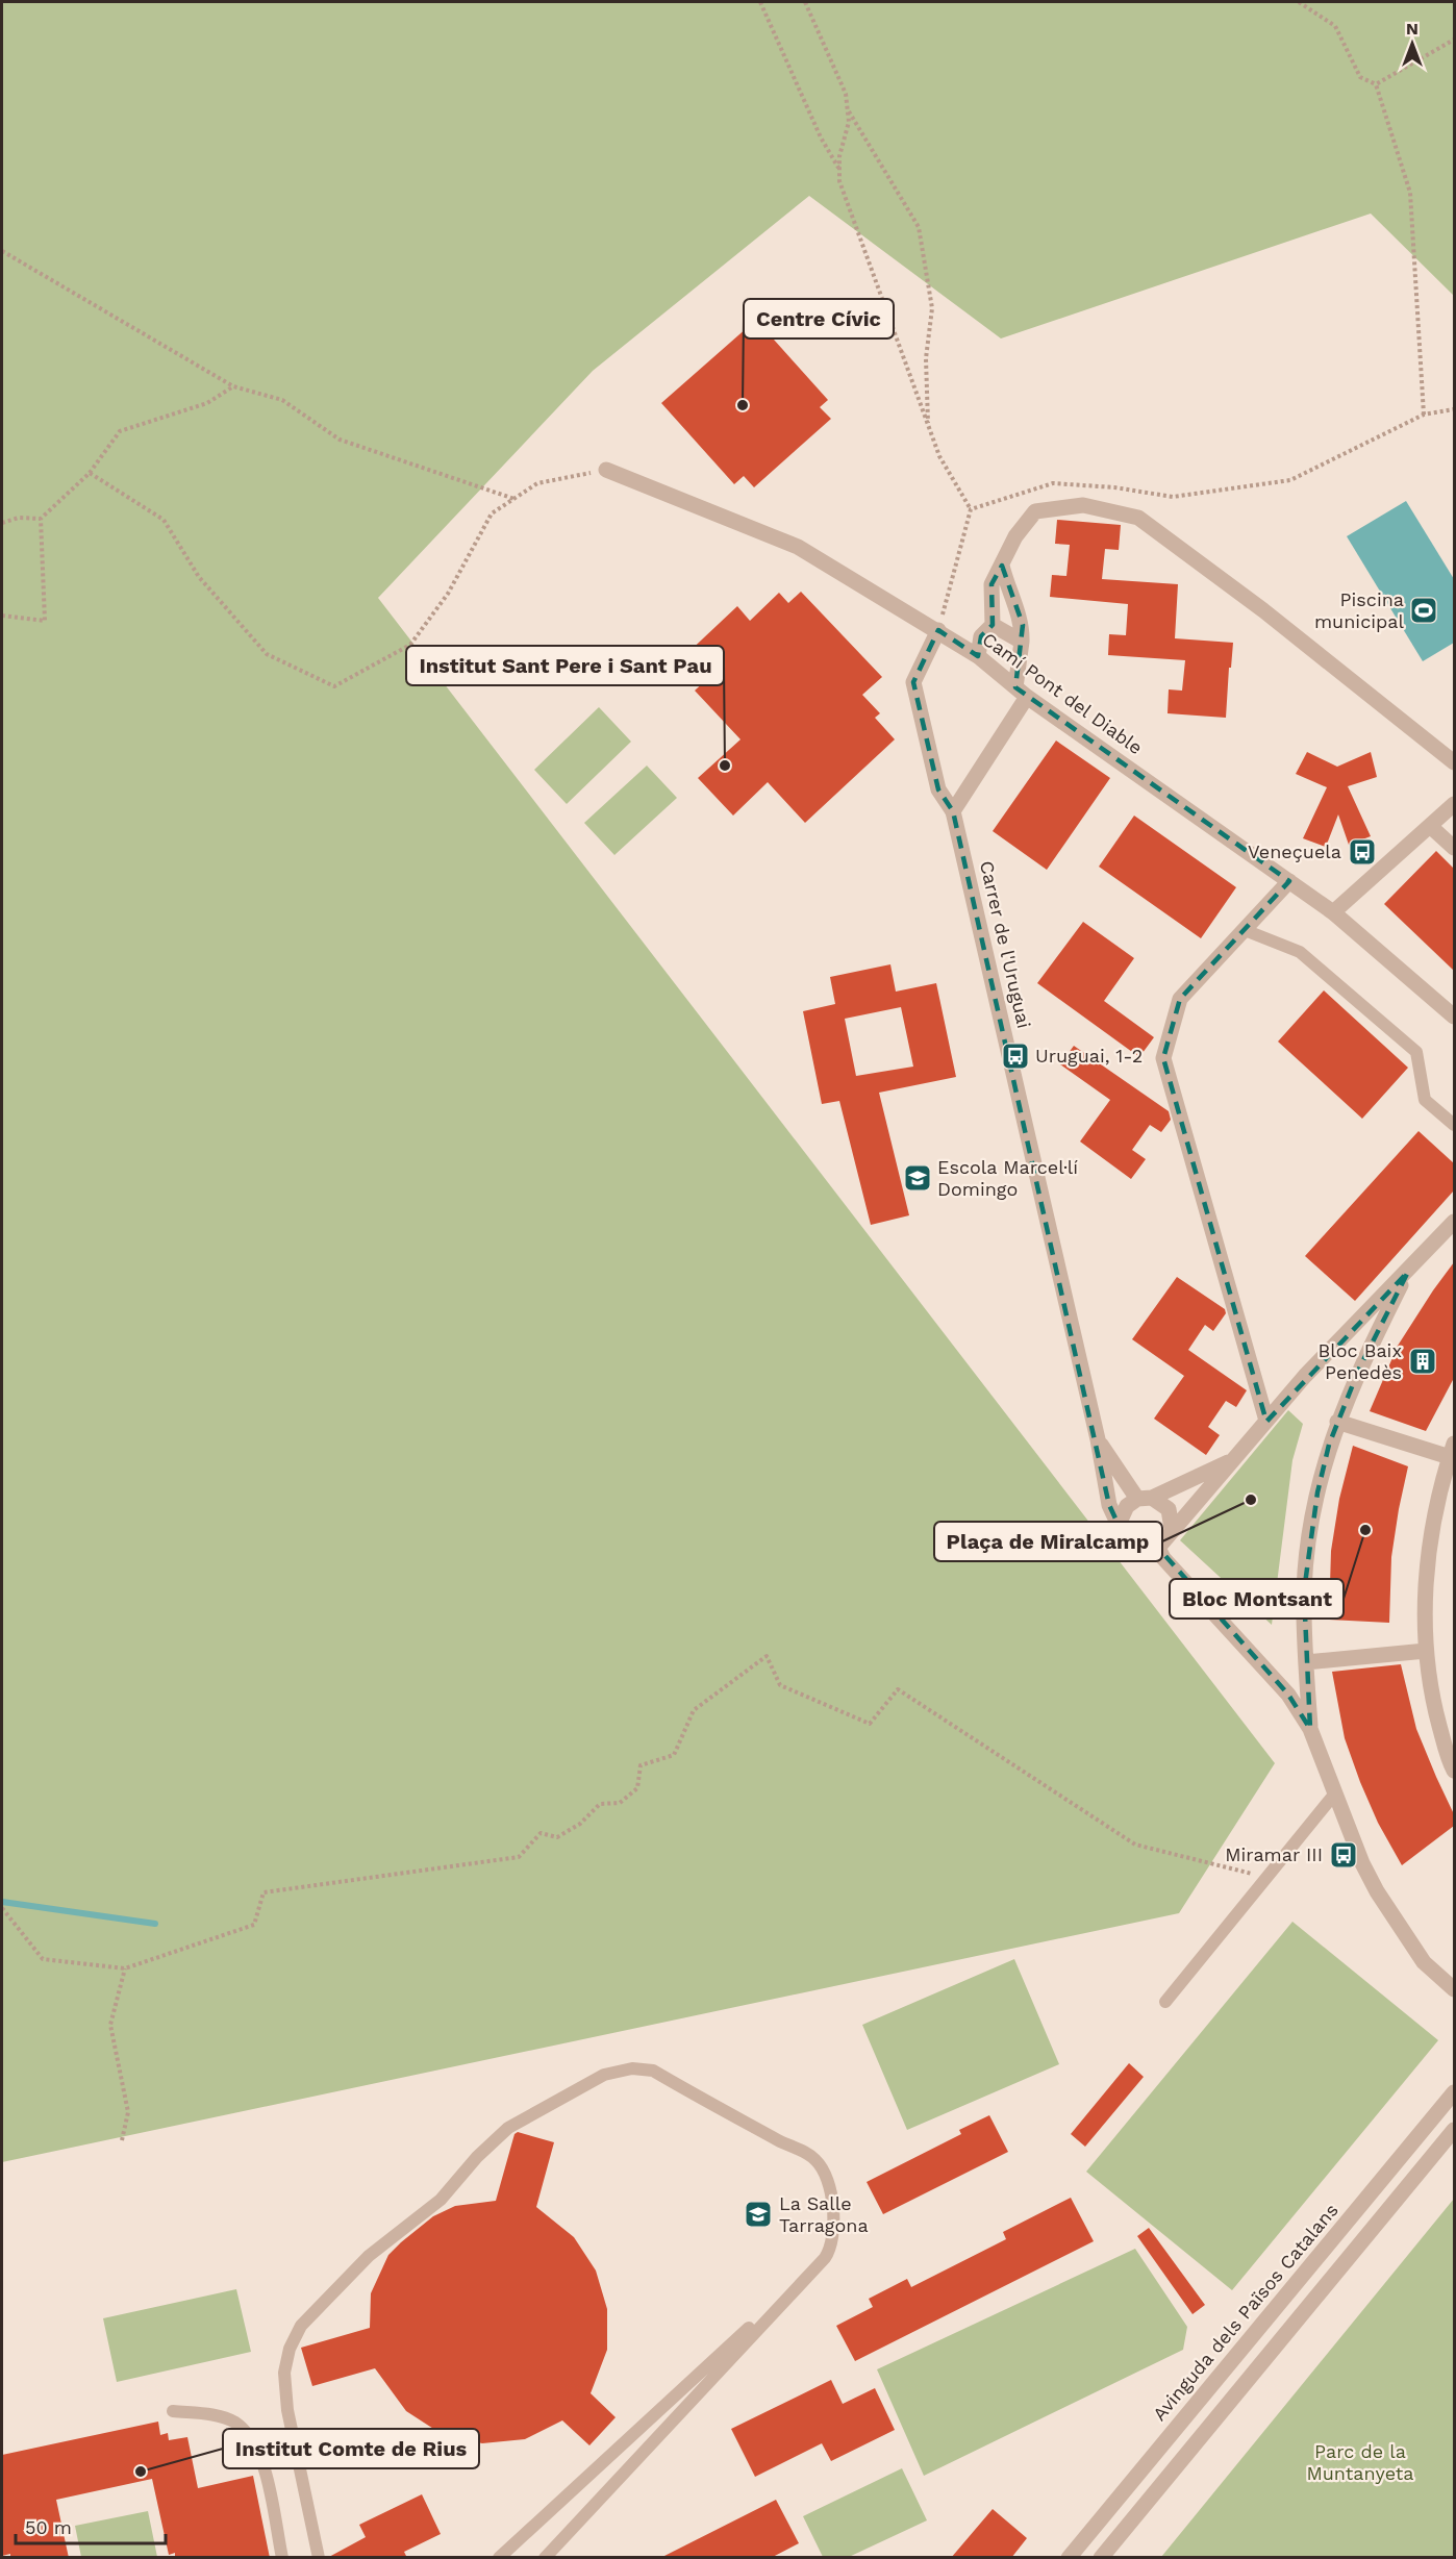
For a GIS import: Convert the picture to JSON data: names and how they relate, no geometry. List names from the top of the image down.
{
  "streets": {
    "street": ["Camí Pont del Diable", "Carrer de l'Uruguai", "Avinguda dels Països Catalans"]
  },
  "crossings": [
    ["Camí Pont del Diable", "Carrer de l'Uruguai"]
  ],
  "parks": ["Parc de la Muntanyeta"],
  "places": {
    "other": [
      "Centre Cívic",
      "Institut Sant Pere i Sant Pau",
      "Plaça de Miralcamp",
      "Bloc Montsant",
      "Institut Comte de Rius"
    ],
    "sports": ["Piscina municipal"],
    "bus stop": ["Veneçuela", "Uruguai, 1-2", "Miramar III"],
    "school or university": ["Escola Marcel·lí Domingo", "La Salle Tarragona"],
    "building": ["Bloc Baix Penedès"]
  },
  "scale_bar": "50 m",
  "north": "top"
}
